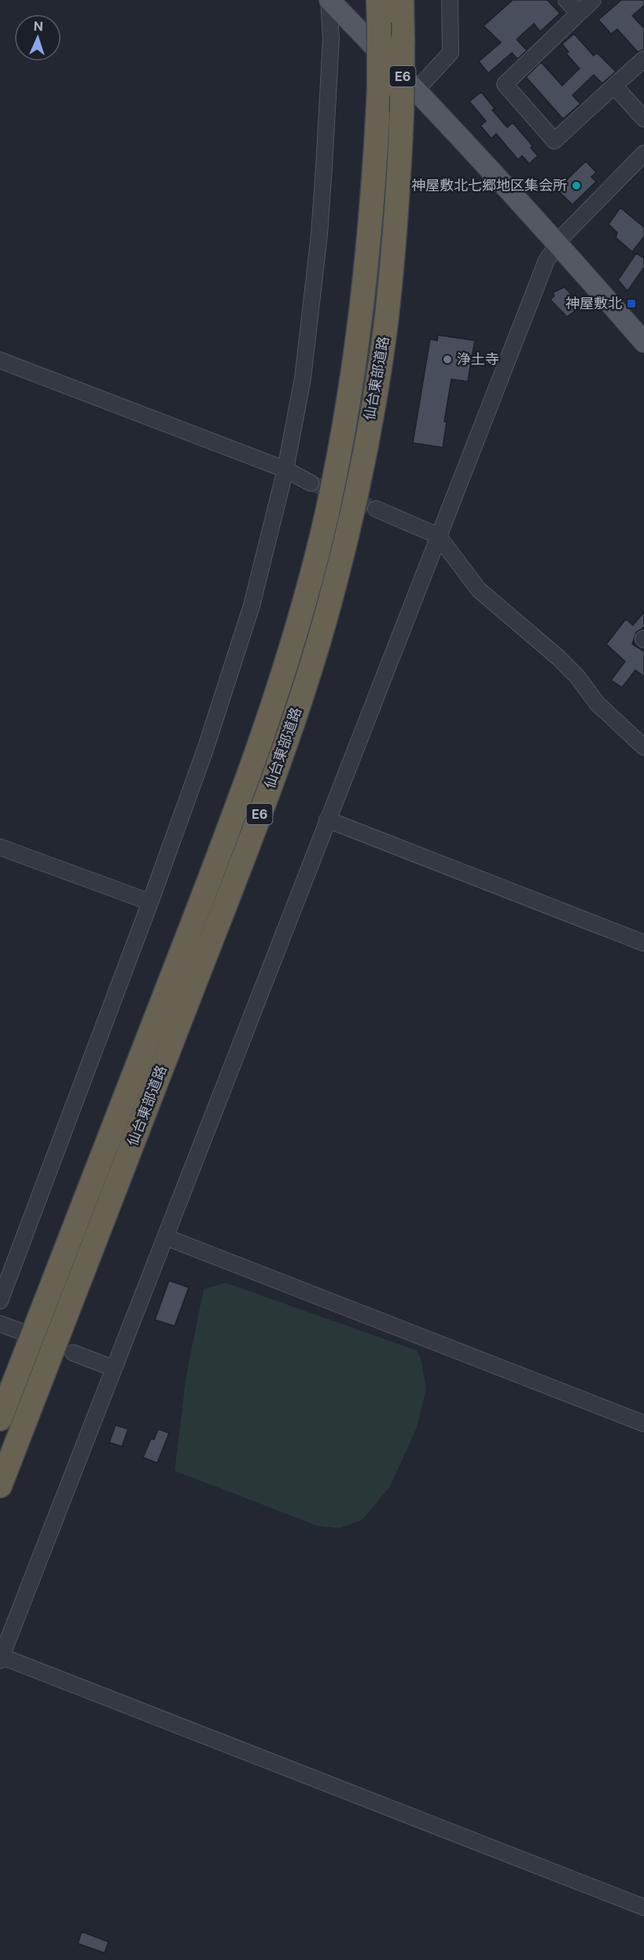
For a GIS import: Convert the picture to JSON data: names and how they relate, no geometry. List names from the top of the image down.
{
  "streets": {
    "highway": ["E6", "仙台東部道路"]
  },
  "places": {
    "other": ["神屋敷北七郷地区集会所", "浄土寺"],
    "transit": ["神屋敷北"]
  },
  "north": "top"
}
